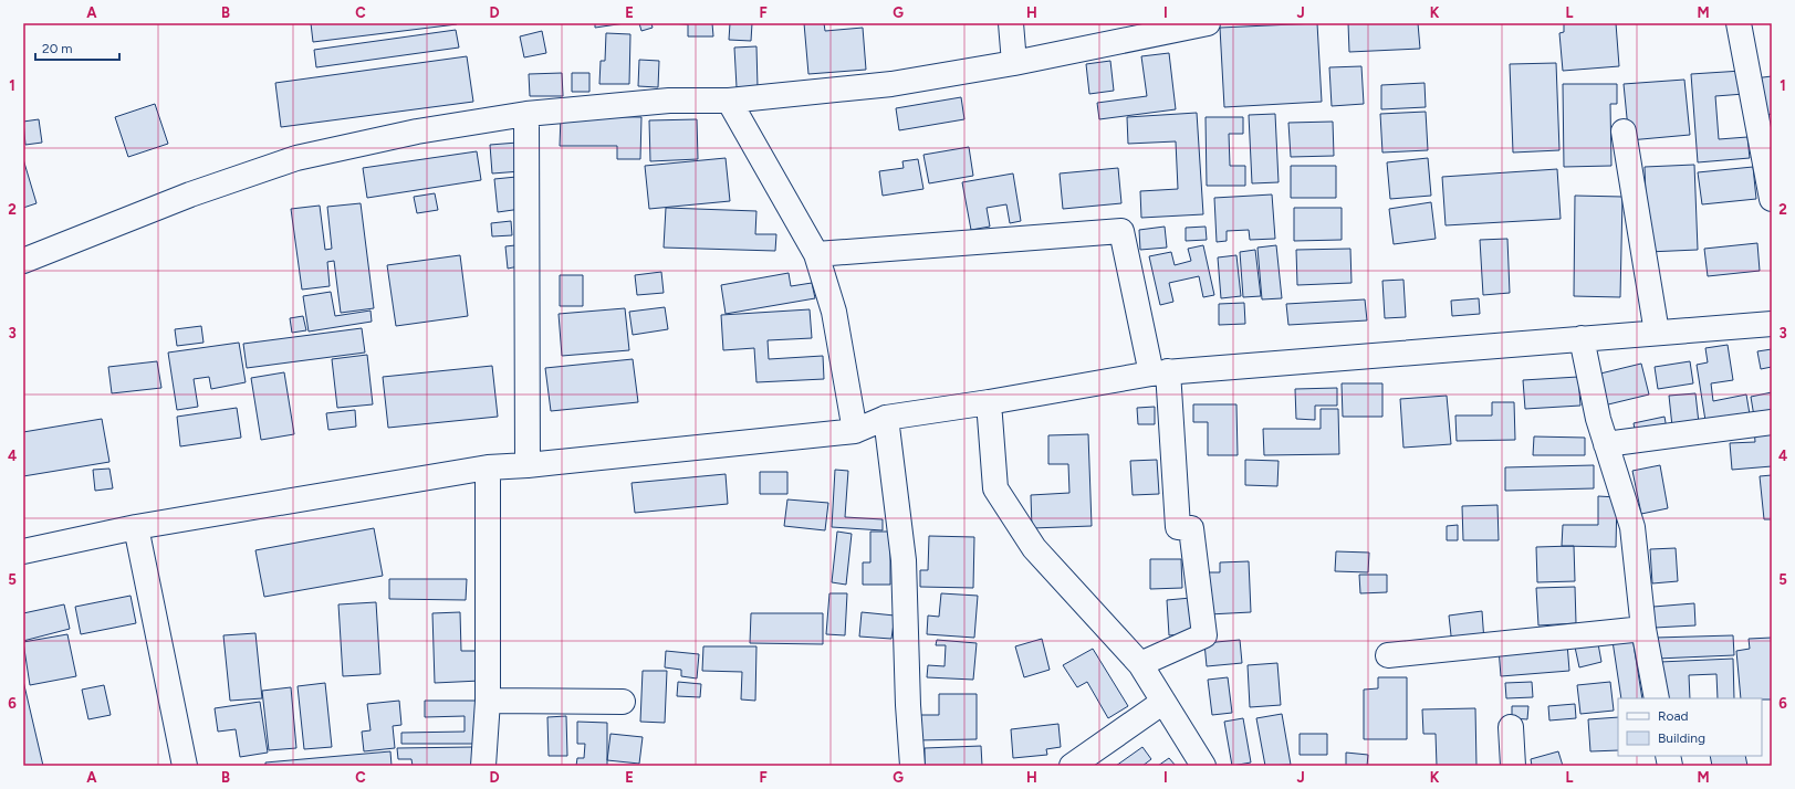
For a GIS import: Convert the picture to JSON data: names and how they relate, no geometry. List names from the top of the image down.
{
  "legend": ["Road", "Building"],
  "scale_bar": "20 m",
  "grid": {
    "columns": [
      "A",
      "B",
      "C",
      "D",
      "E",
      "F",
      "G",
      "H",
      "I",
      "J",
      "K",
      "L",
      "M"
    ],
    "rows": [
      "1",
      "2",
      "3",
      "4",
      "5",
      "6"
    ]
  }
}
